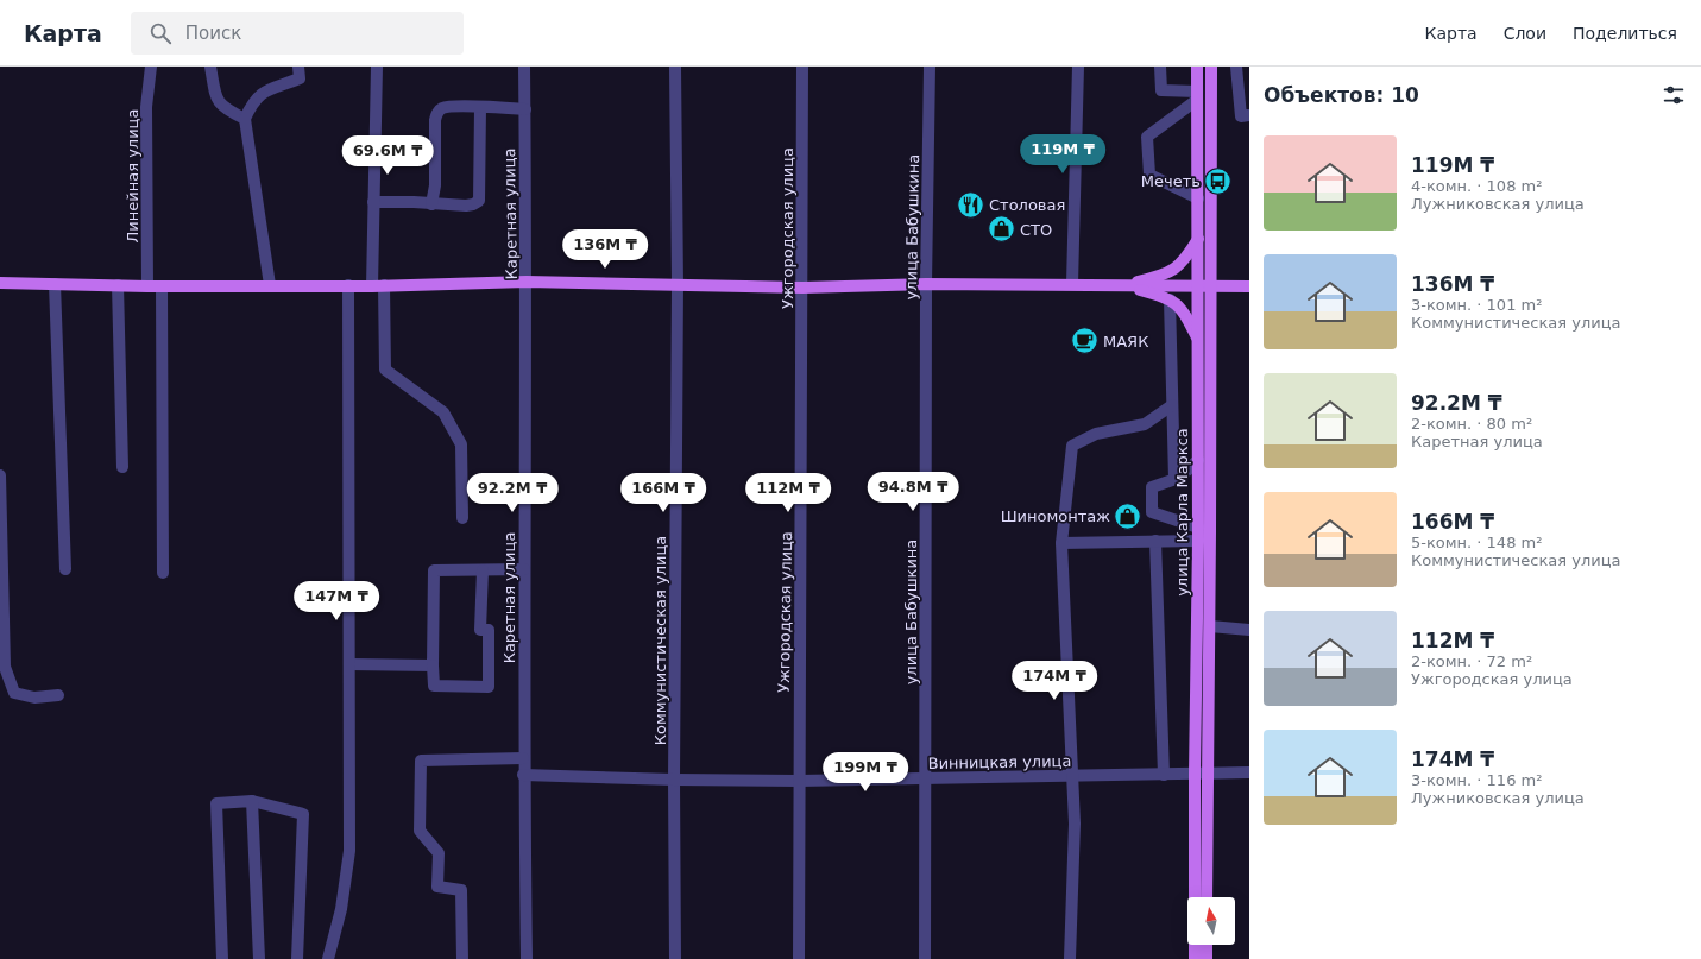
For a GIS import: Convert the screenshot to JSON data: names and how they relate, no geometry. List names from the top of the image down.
{
  "streets": {
    "main road": ["улица Карла Маркса"],
    "street": [
      "Линейная улица",
      "Каретная улица",
      "улица Бабушкина",
      "Ужгородская улица",
      "Коммунистическая улица",
      "Винницкая улица"
    ]
  },
  "crossings": [
    ["Каретная улица", "Винницкая улица"],
    ["улица Бабушкина", "Винницкая улица"],
    ["Ужгородская улица", "Винницкая улица"],
    ["улица Карла Маркса", "Винницкая улица"],
    ["Коммунистическая улица", "Винницкая улица"]
  ],
  "places": {
    "bus stop": ["Мечеть"],
    "restaurant": ["Столовая"],
    "shop": ["СТО", "Шиномонтаж"],
    "cafe": ["МАЯК"]
  },
  "north": "top",
  "page": {
    "header": "Карта",
    "search": "Поиск",
    "nav": ["Карта", "Слои", "Поделиться"],
    "heading": "Объектов: 10",
    "list": [
      {
        "name": "119M ₸",
        "note": "4-комн. · 108 m² · Лужниковская улица"
      },
      {
        "name": "136M ₸",
        "note": "3-комн. · 101 m² · Коммунистическая улица"
      },
      {
        "name": "92.2M ₸",
        "note": "2-комн. · 80 m² · Каретная улица"
      },
      {
        "name": "166M ₸",
        "note": "5-комн. · 148 m² · Коммунистическая улица"
      },
      {
        "name": "112M ₸",
        "note": "2-комн. · 72 m² · Ужгородская улица"
      },
      {
        "name": "174M ₸",
        "note": "3-комн. · 116 m² · Лужниковская улица"
      }
    ],
    "price": [
      "119M ₸",
      "69.6M ₸",
      "136M ₸",
      "94.8M ₸",
      "92.2M ₸",
      "166M ₸",
      "112M ₸",
      "147M ₸",
      "174M ₸",
      "199M ₸"
    ]
  }
}
